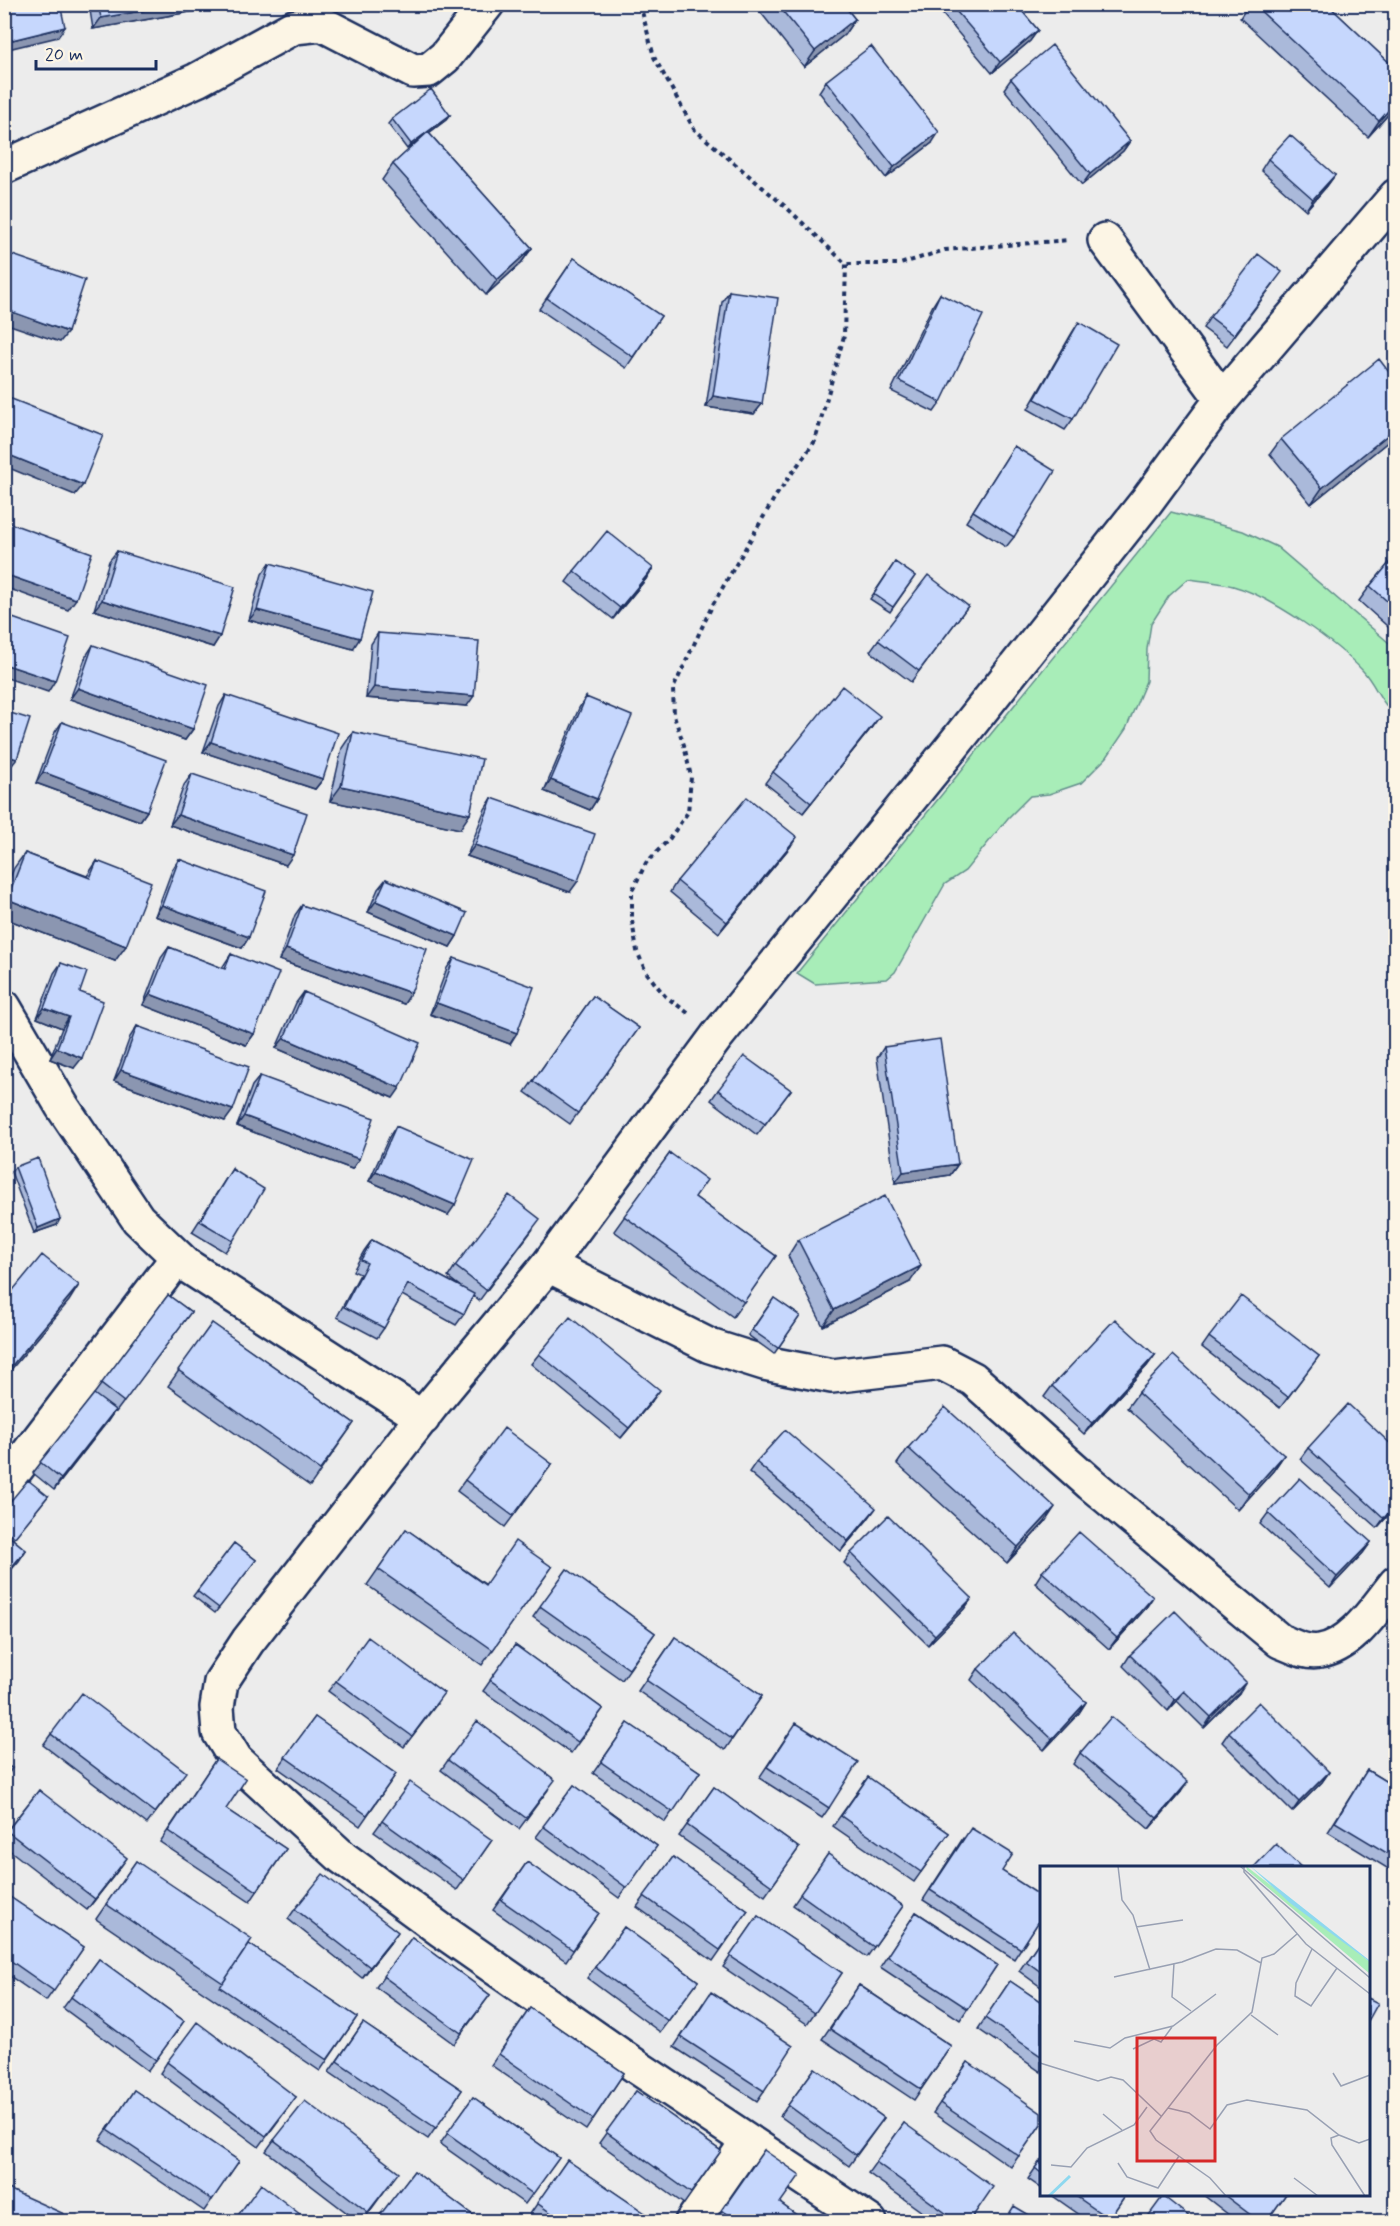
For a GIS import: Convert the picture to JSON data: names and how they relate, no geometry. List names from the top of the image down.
{
  "scale_bar": "20 m"
}
